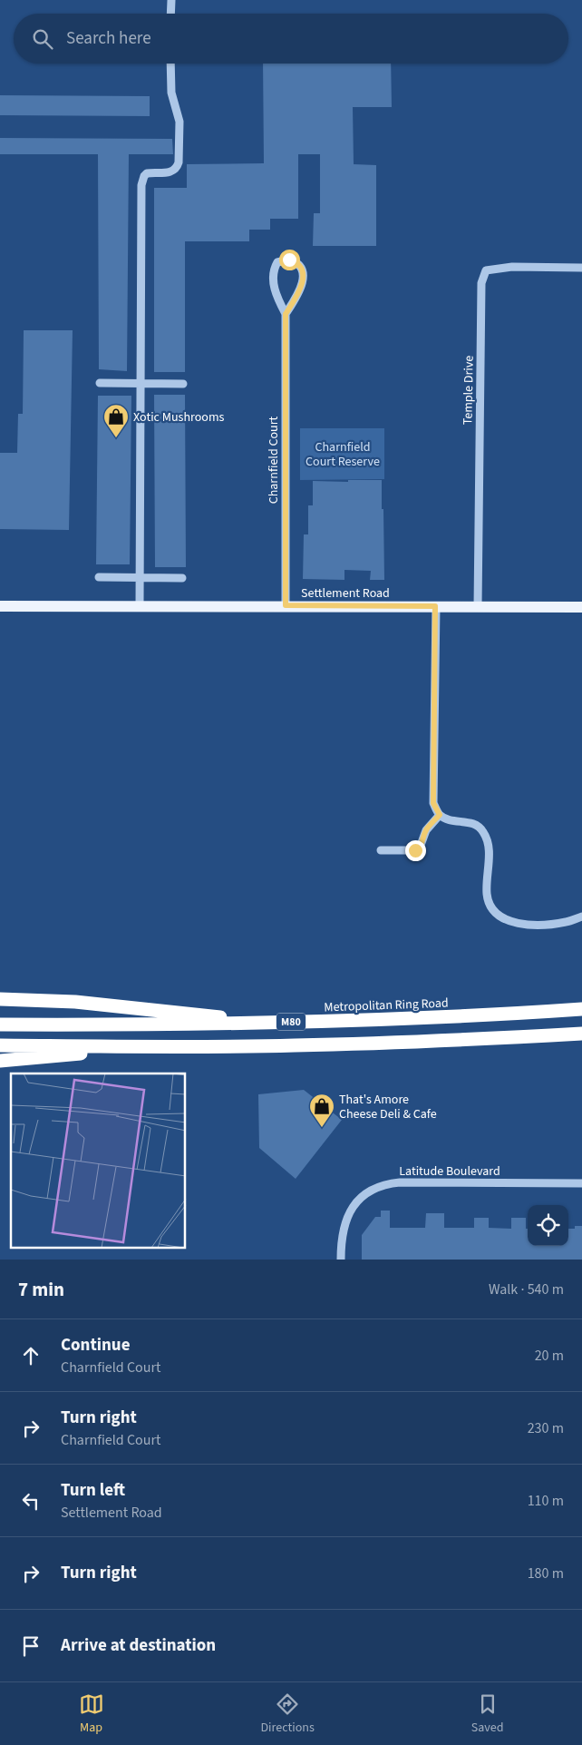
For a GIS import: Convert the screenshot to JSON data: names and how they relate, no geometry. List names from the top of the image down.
{
  "streets": {
    "highway": ["Metropolitan Ring Road", "M80"],
    "main road": ["Settlement Road"],
    "street": ["Temple Drive", "Charnfield Court", "Latitude Boulevard"]
  },
  "crossings": [
    ["Temple Drive", "Settlement Road"],
    ["Charnfield Court", "Settlement Road"]
  ],
  "parks": ["Charnfield Court Reserve"],
  "places": {
    "shop": ["Xotic Mushrooms", "That's Amore Cheese Deli & Cafe"]
  },
  "page": {
    "search": "Search here",
    "heading": ["7 min", "Walk · 540 m"],
    "list": [
      ["Continue", "Charnfield Court", "20 m"],
      ["Turn right", "Charnfield Court", "230 m"],
      ["Turn left", "Settlement Road", "110 m"],
      ["Turn right", "180 m"],
      "Arrive at destination"
    ],
    "nav": ["Map", "Directions", "Saved"]
  }
}
